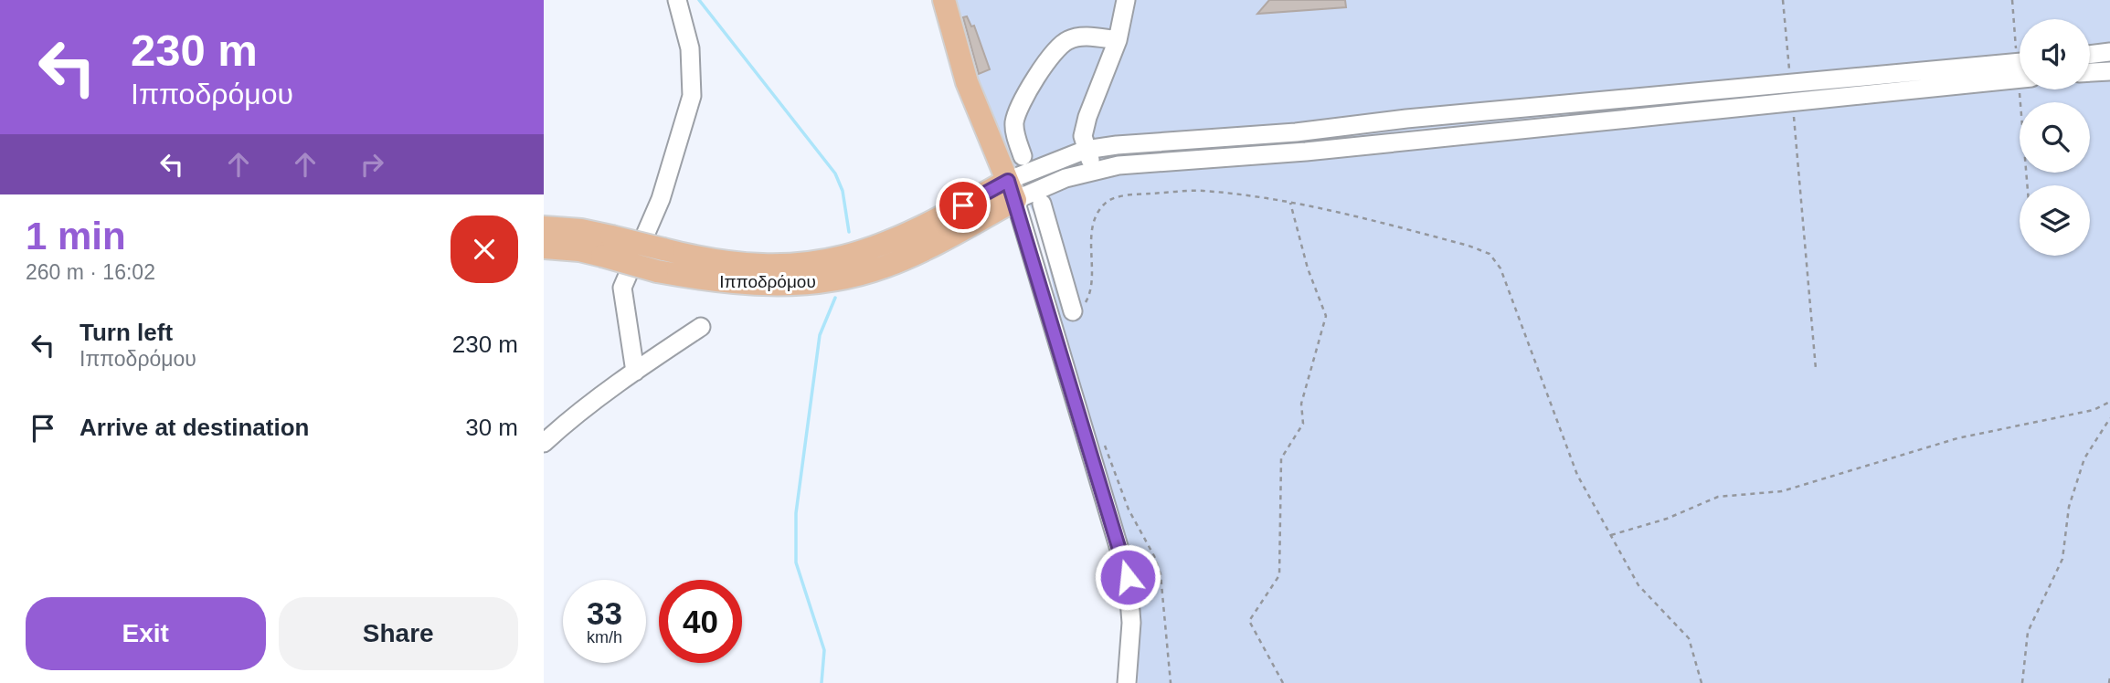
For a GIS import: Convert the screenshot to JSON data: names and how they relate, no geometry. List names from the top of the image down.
{
  "streets": {
    "main road": ["Ιπποδρόμου"]
  },
  "page": {
    "turn": ["230 m", "Ιπποδρόμου"],
    "heading": ["1 min", "260 m · 16:02"],
    "list": [
      {
        "name": "Turn left",
        "note": "Ιπποδρόμου",
        "value": "230 m"
      },
      {
        "name": "Arrive at destination",
        "value": "30 m"
      }
    ],
    "speed": "33 km/h",
    "limit": "40",
    "buttons": ["Exit", "Share"]
  }
}
